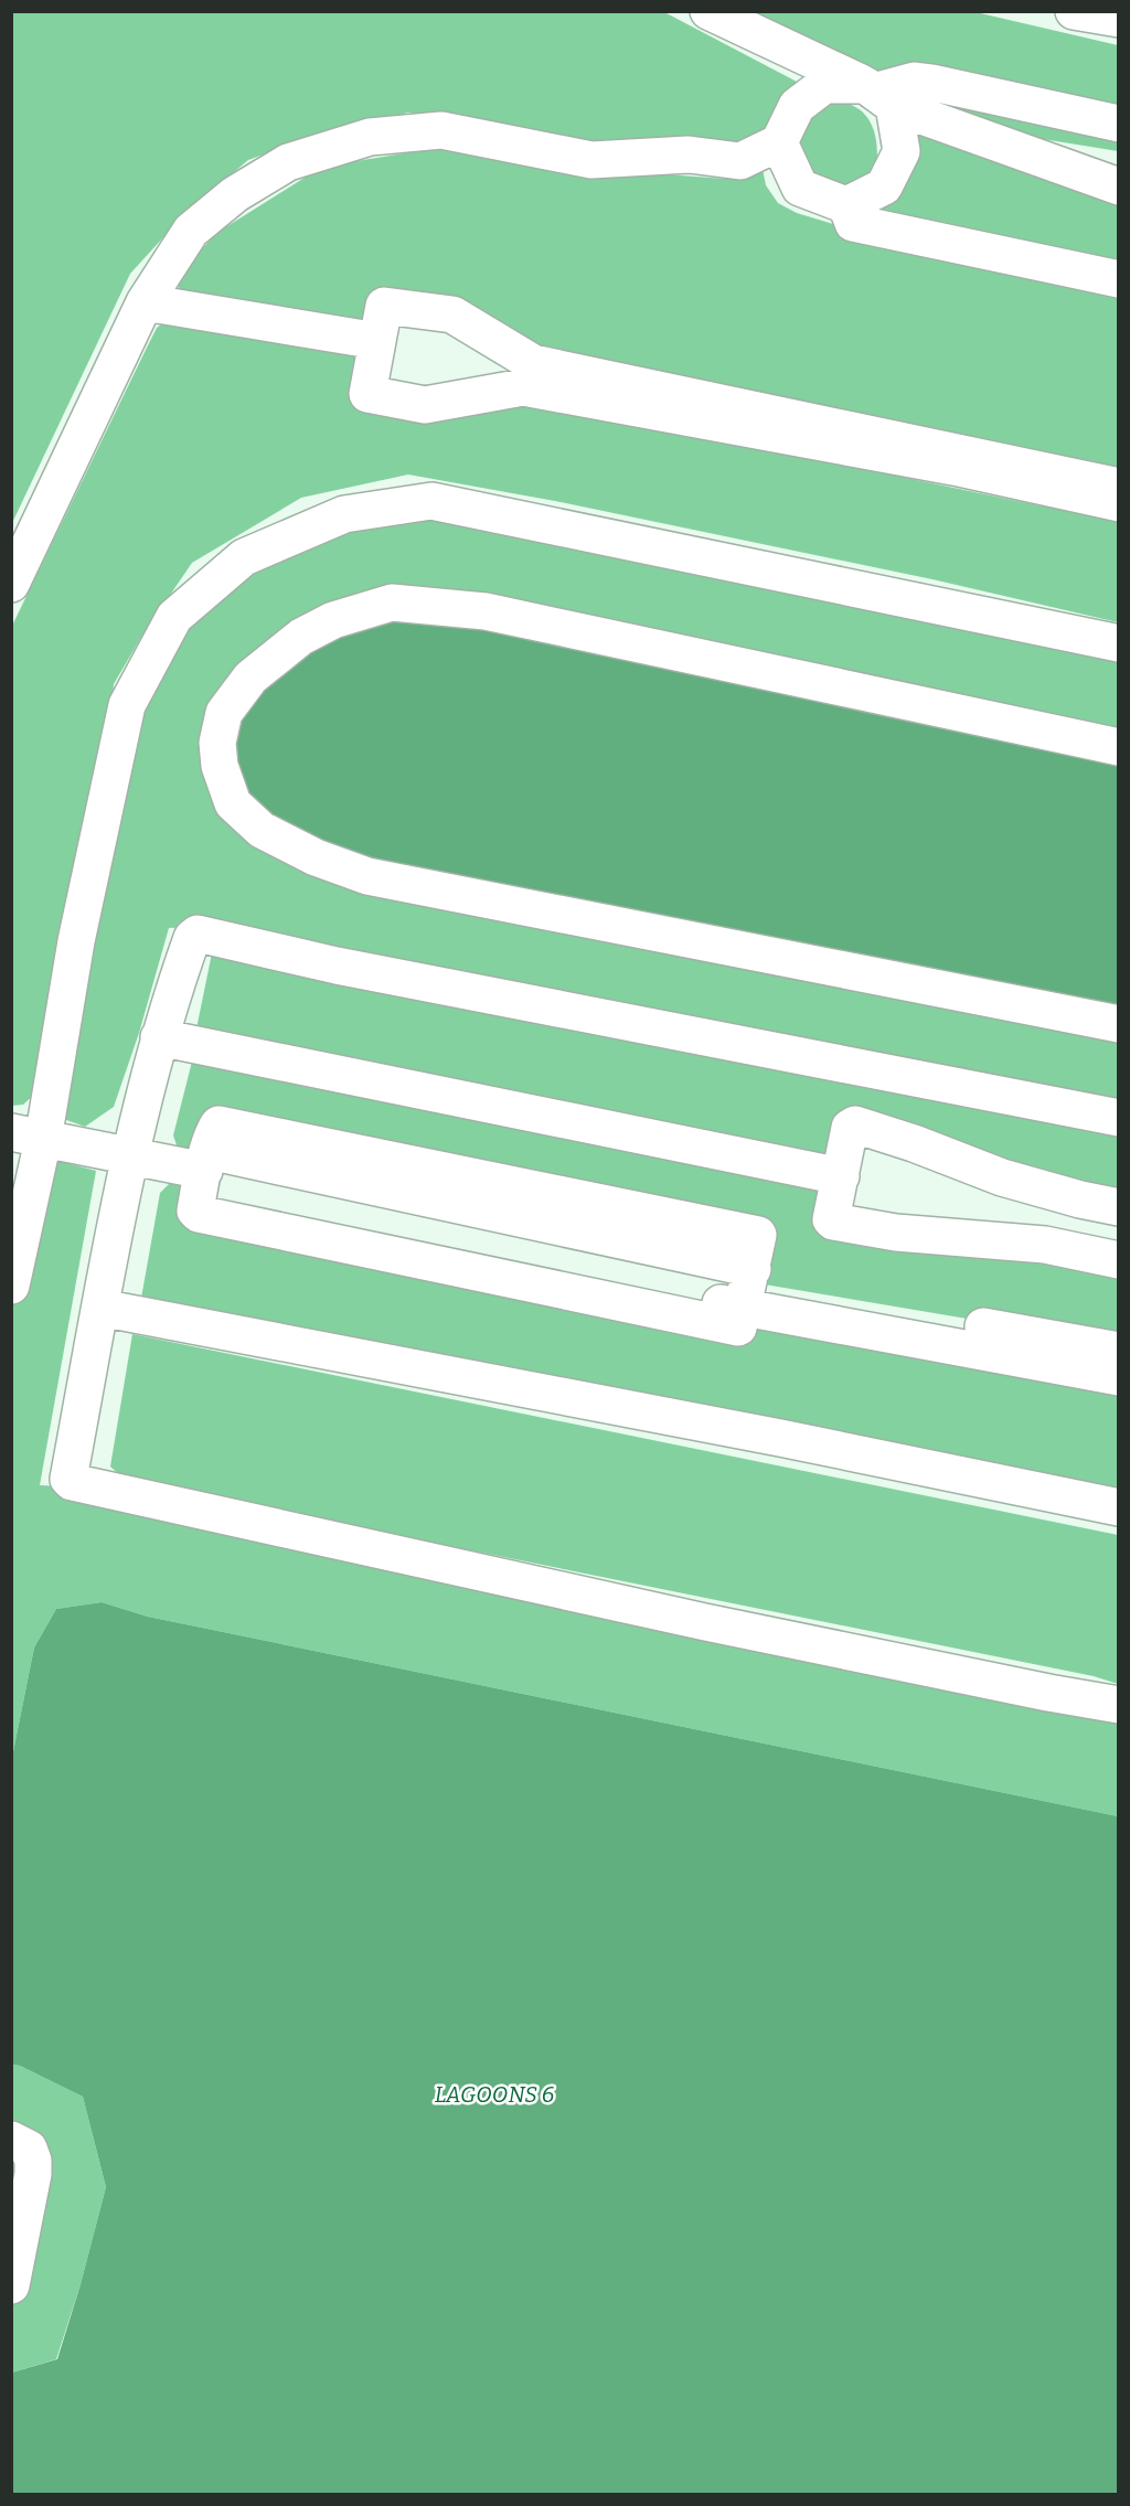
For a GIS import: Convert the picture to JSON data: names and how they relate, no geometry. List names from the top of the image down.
{
  "water": ["LAGOONS 6"]
}
